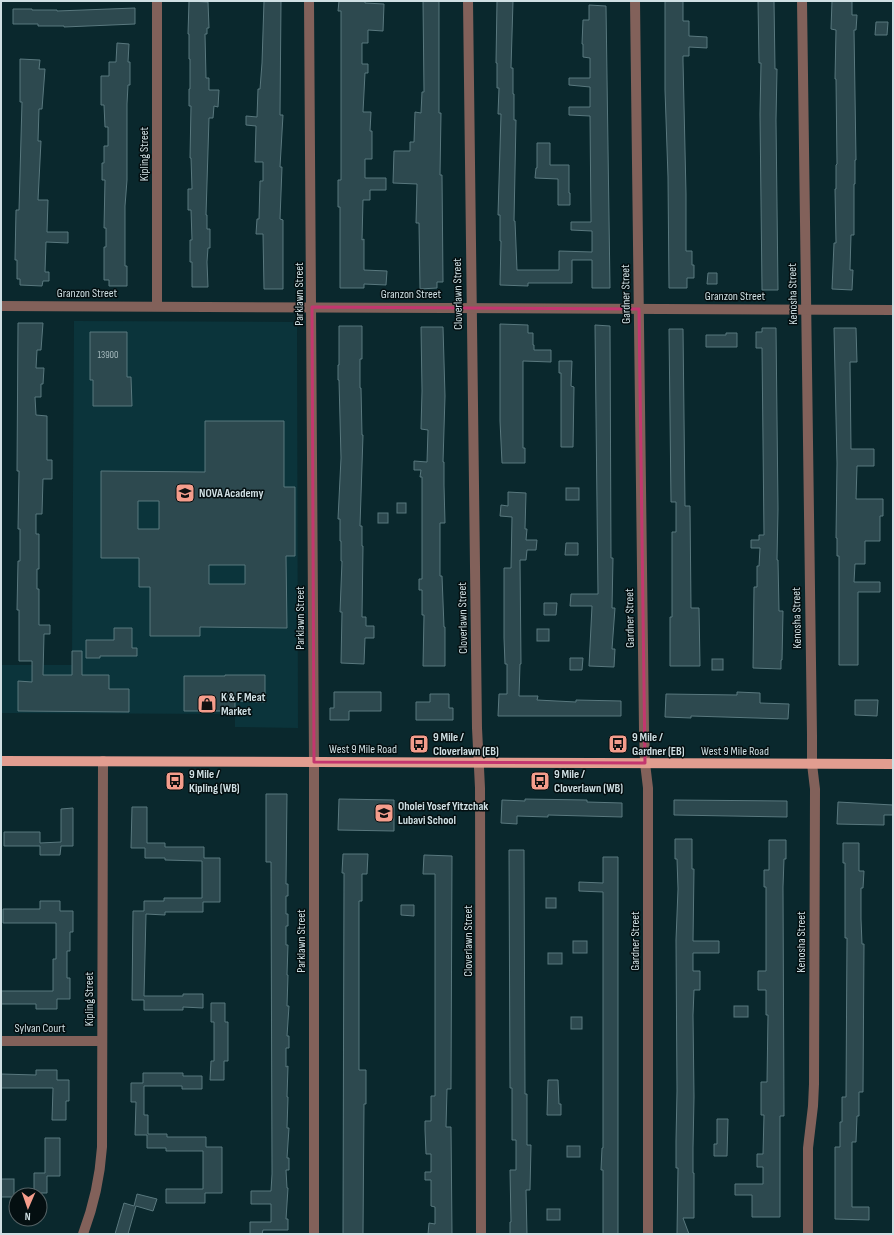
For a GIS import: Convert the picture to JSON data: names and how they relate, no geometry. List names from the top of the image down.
{
  "streets": {
    "main road": ["West 9 Mile Road"],
    "street": [
      "Kipling Street",
      "Granzon Street",
      "Parklawn Street",
      "Cloverlawn Street",
      "Gardner Street",
      "Kenosha Street",
      "Sylvan Court"
    ]
  },
  "crossings": [
    ["Kipling Street", "Granzon Street"],
    ["Kipling Street", "West 9 Mile Road"],
    ["Kipling Street", "Sylvan Court"],
    ["Granzon Street", "Parklawn Street"],
    ["Granzon Street", "Cloverlawn Street"],
    ["Granzon Street", "Gardner Street"],
    ["Granzon Street", "Kenosha Street"],
    ["Parklawn Street", "West 9 Mile Road"],
    ["Cloverlawn Street", "West 9 Mile Road"],
    ["Gardner Street", "West 9 Mile Road"],
    ["Kenosha Street", "West 9 Mile Road"]
  ],
  "places": {
    "school or university": ["NOVA Academy", "Oholei Yosef Yitzchak Lubavi School"],
    "shop": ["K & F Meat Market"],
    "bus stop": [
      "9 Mile / Cloverlawn (EB)",
      "9 Mile / Gardner (EB)",
      "9 Mile / Kipling (WB)",
      "9 Mile / Cloverlawn (WB)"
    ]
  },
  "house_numbers": ["13900"],
  "north": "bottom"
}
